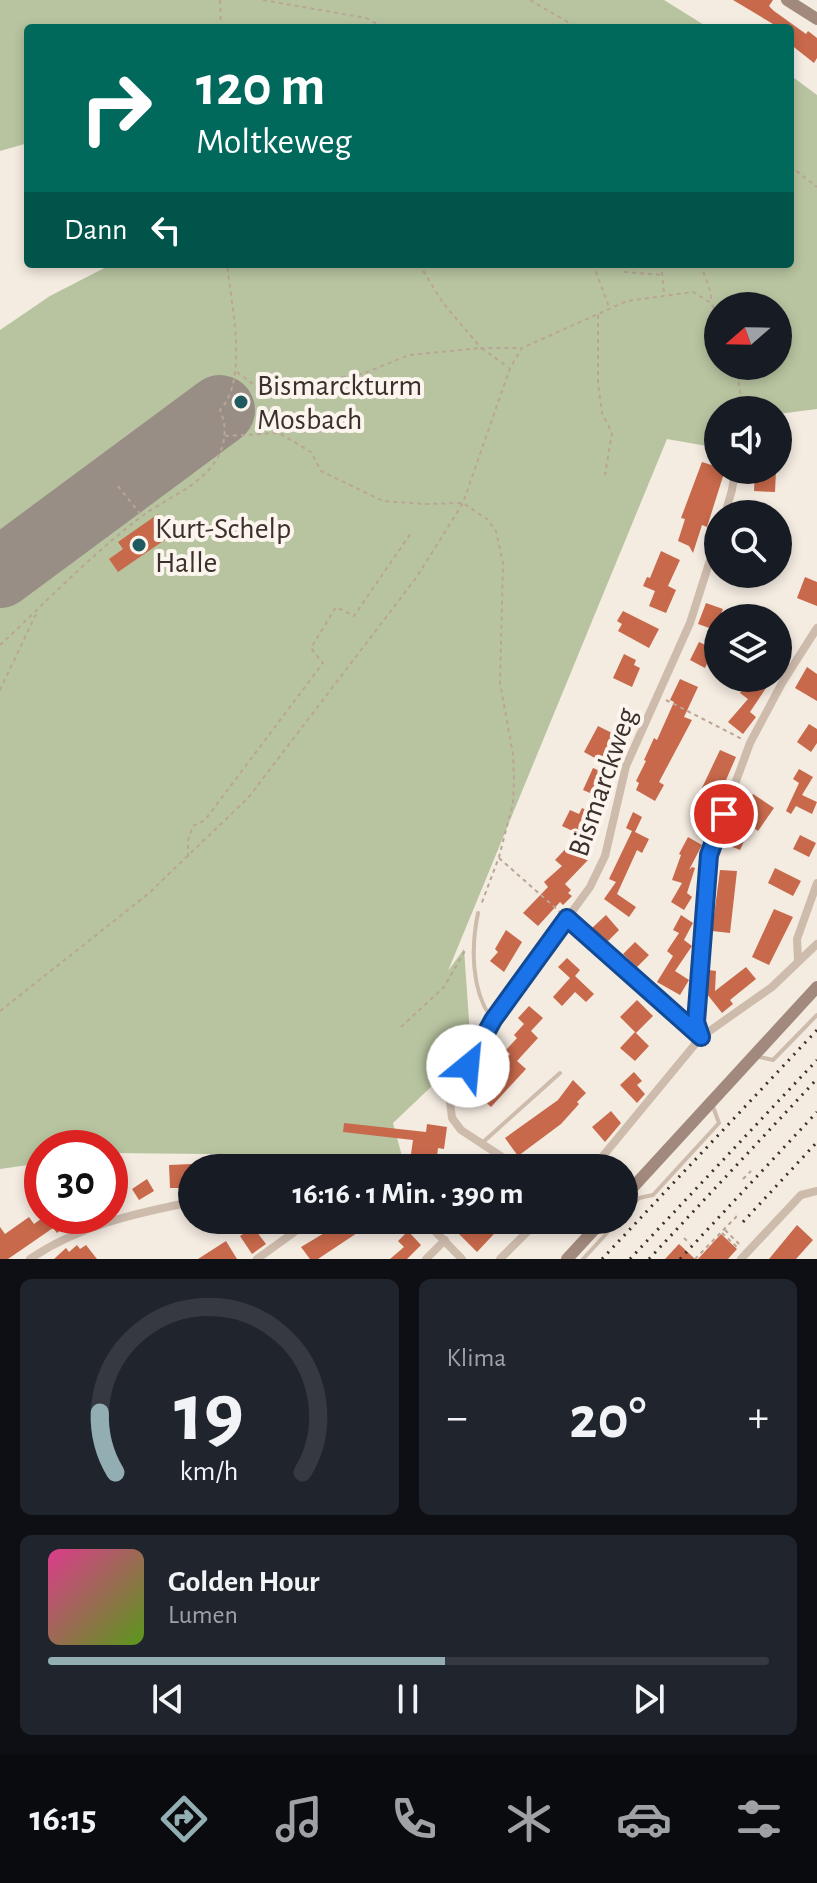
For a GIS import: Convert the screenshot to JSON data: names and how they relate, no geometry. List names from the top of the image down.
{
  "streets": {
    "street": ["Bismarckweg"]
  },
  "places": ["Bismarckturm Mosbach", "Kurt-Schelp Halle"],
  "north": "left",
  "page": {
    "turn": ["120 m", "Moltkeweg"],
    "then": "Dann",
    "limit": "30",
    "trip": "16:16 · 1 Min. · 390 m",
    "tile": "Klima",
    "heat": ["−", "20°", "+"],
    "song": ["Golden Hour", "Lumen"],
    "tabs": "16:15",
    "gauge": ["19", "km/h"]
  }
}
